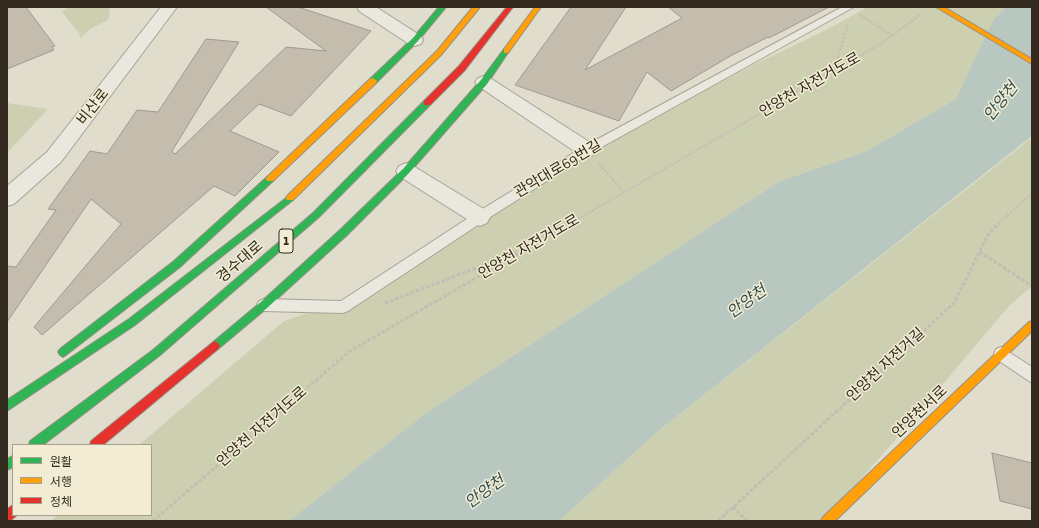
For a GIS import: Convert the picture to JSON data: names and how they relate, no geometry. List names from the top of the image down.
{
  "streets": {
    "main road": ["1", "경수대로", "안양천서로"],
    "street": ["비산로"],
    "lane": ["관악대로69번길"],
    "path": ["안양천 자전거도로", "안양천 자전거길"]
  },
  "water": ["안양천"],
  "legend": ["원활", "서행", "정체"]
}
